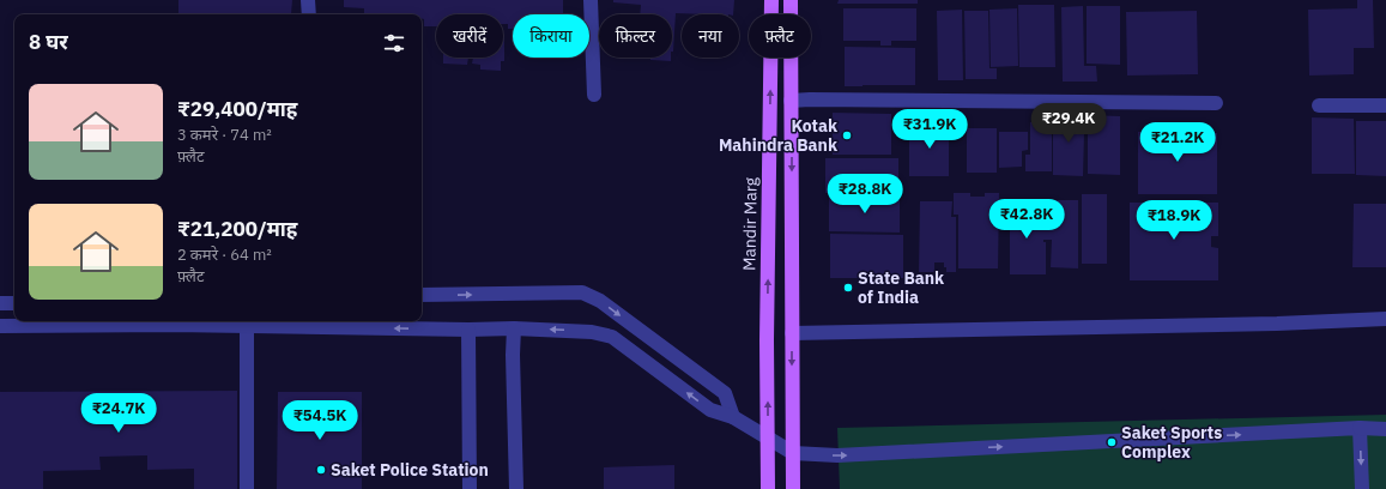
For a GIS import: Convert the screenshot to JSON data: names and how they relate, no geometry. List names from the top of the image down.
{
  "streets": {
    "main road": ["Mandir Marg"]
  },
  "places": [
    "Kotak Mahindra Bank",
    "State Bank of India",
    "Saket Sports Complex",
    "Saket Police Station"
  ],
  "page": {
    "chip": [
      "खरीदें",
      "किराया",
      "फ़िल्टर",
      "नया",
      "फ़्लैट"
    ],
    "heading": "8 घर",
    "list": [
      {
        "name": "₹29,400/माह",
        "note": "3 कमरे · 74 m² · फ़्लैट"
      },
      {
        "name": "₹21,200/माह",
        "note": "2 कमरे · 64 m² · फ़्लैट"
      }
    ],
    "price": [
      "₹29.4K",
      "₹31.9K",
      "₹21.2K",
      "₹28.8K",
      "₹42.8K",
      "₹18.9K",
      "₹24.7K",
      "₹54.5K"
    ]
  }
}
